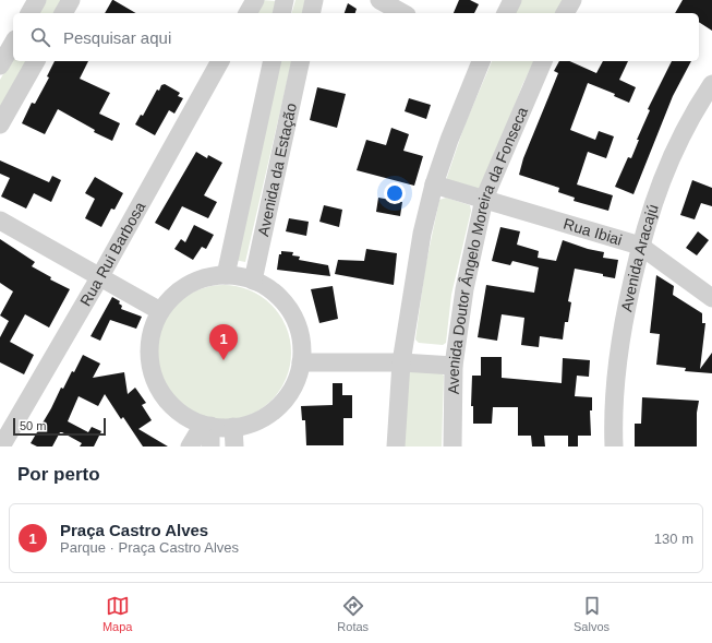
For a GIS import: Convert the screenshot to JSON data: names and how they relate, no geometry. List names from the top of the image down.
{
  "streets": {
    "street": [
      "Avenida da Estação",
      "Rua Ibiai",
      "Avenida Doutor Ângelo Moreira da Fonseca",
      "Rua Rui Barbosa",
      "Avenida Aracajú"
    ]
  },
  "crossings": [
    ["Rua Ibiai", "Avenida Doutor Ângelo Moreira da Fonseca"],
    ["Rua Ibiai", "Avenida Aracajú"]
  ],
  "scale_bar": "50 m",
  "page": {
    "search": "Pesquisar aqui",
    "pins": "1",
    "scale": "50 m",
    "heading": "Por perto",
    "list": [
      {
        "mark": "1",
        "name": "Praça Castro Alves",
        "note": "Parque · Praça Castro Alves",
        "value": "130 m"
      }
    ],
    "nav": ["Mapa", "Rotas", "Salvos"]
  }
}
